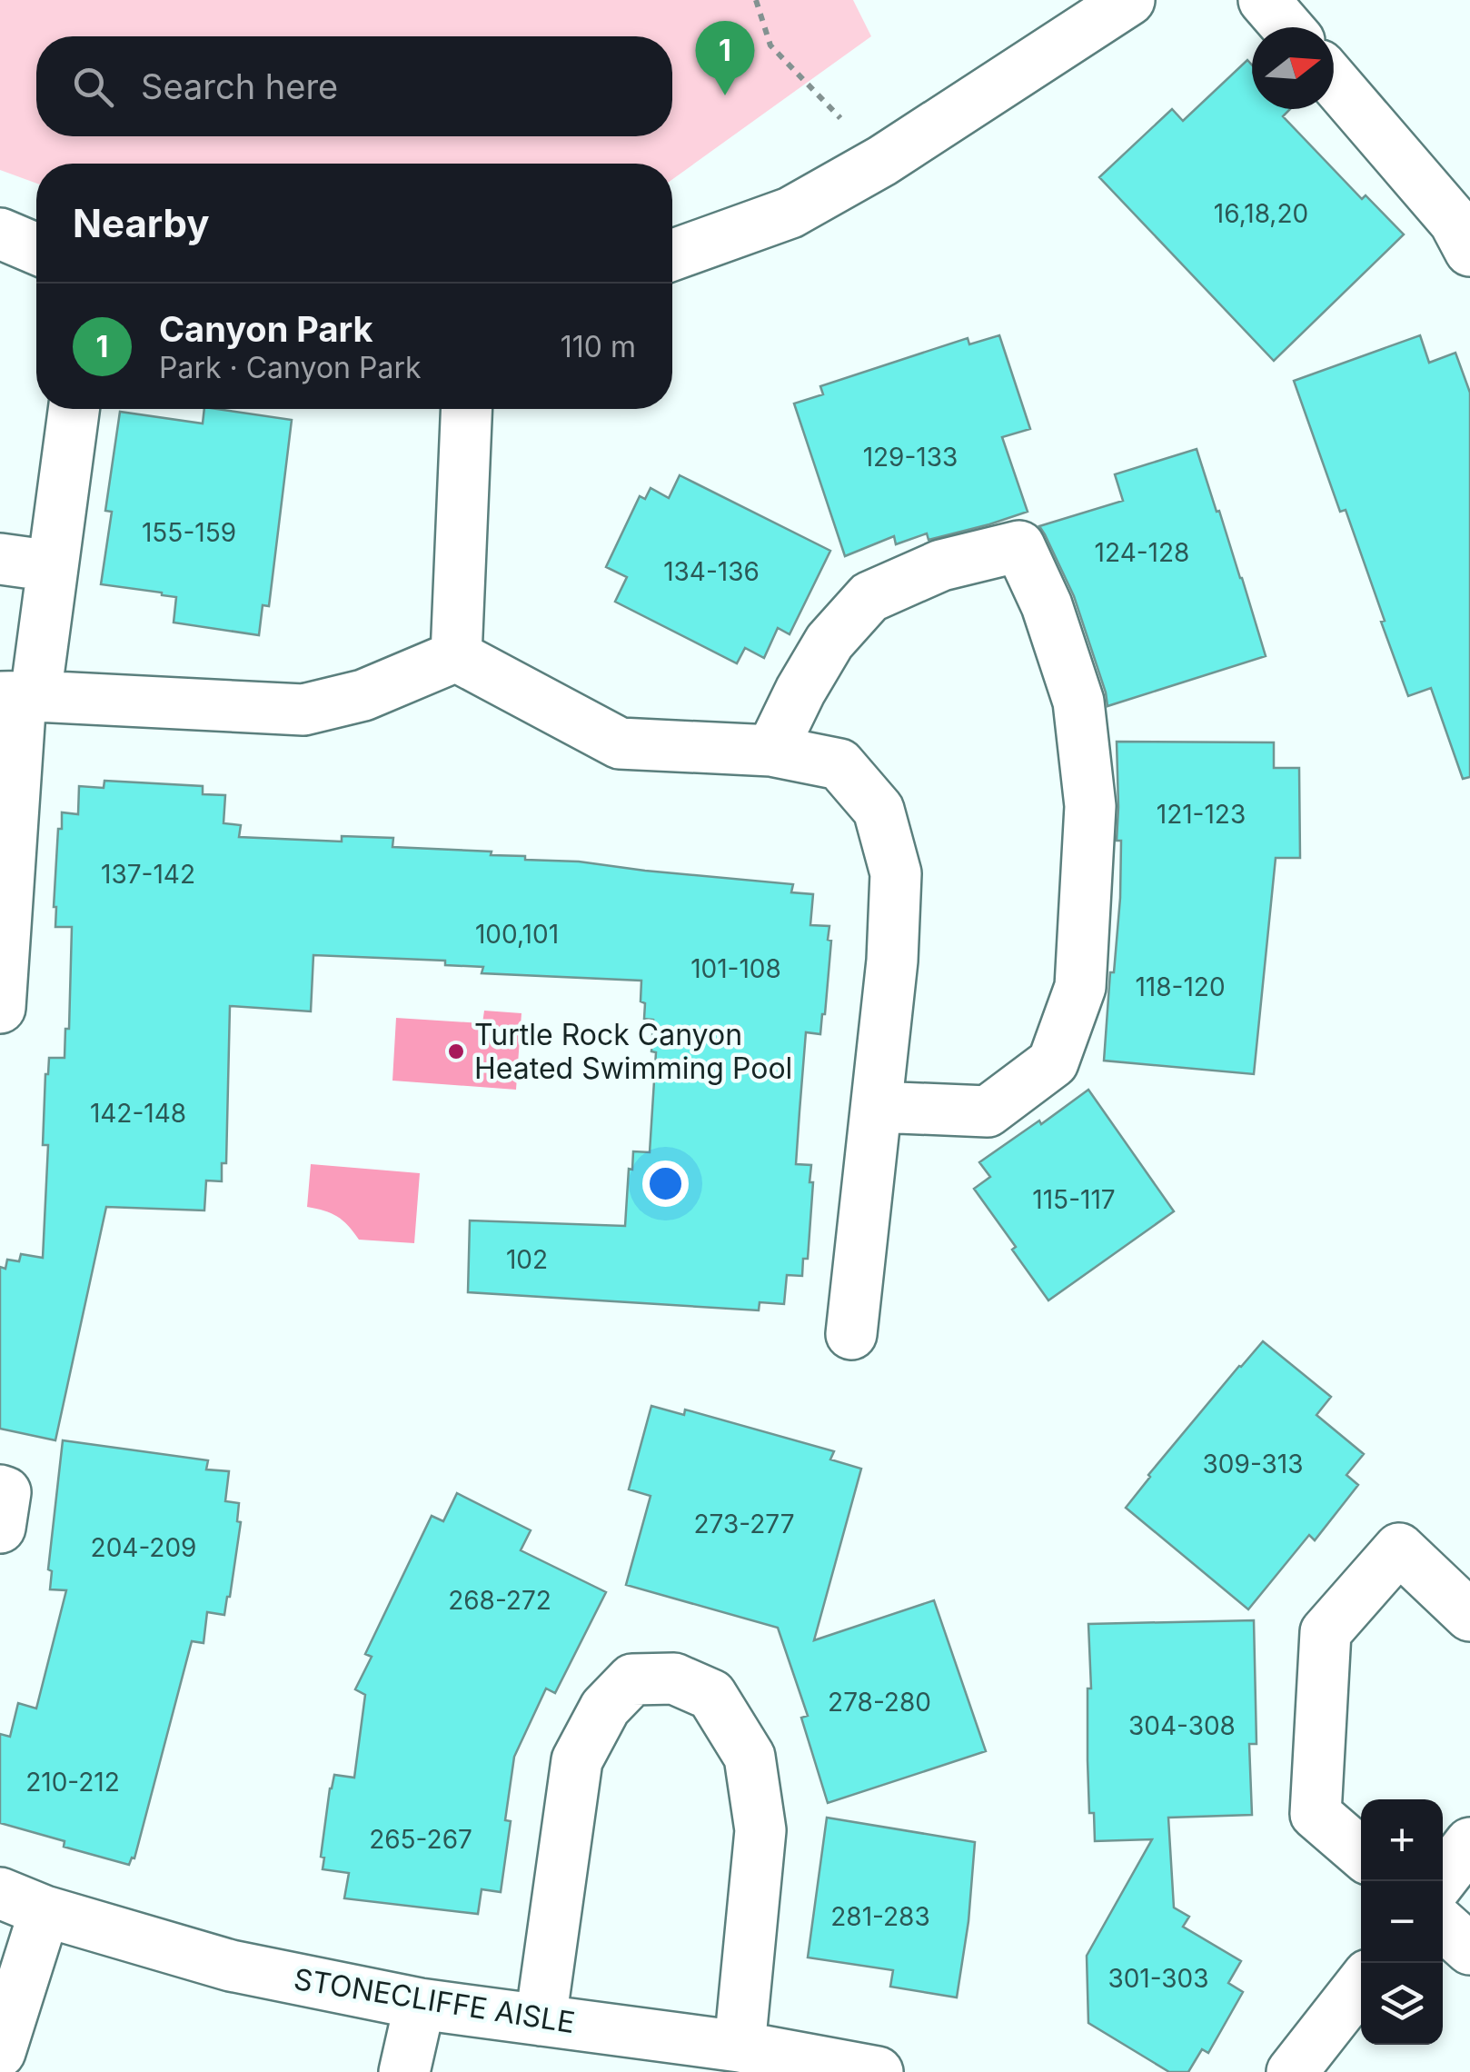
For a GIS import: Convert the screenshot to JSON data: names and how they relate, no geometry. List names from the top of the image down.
{
  "streets": {
    "street": ["STONECLIFFE AISLE"]
  },
  "places": ["Turtle Rock Canyon Heated Swimming Pool"],
  "house_numbers": [
    "16,18,20",
    "129-133",
    "155-159",
    "124-128",
    "134-136",
    "121-123",
    "137-142",
    "100,101",
    "101-108",
    "118-120",
    "142-148",
    "115-117",
    "102",
    "309-313",
    "273-277",
    "204-209",
    "268-272",
    "278-280",
    "304-308",
    "210-212",
    "265-267",
    "281-283",
    "301-303"
  ],
  "north": "right",
  "page": {
    "pins": "1",
    "search": "Search here",
    "heading": "Nearby",
    "list": [
      {
        "mark": "1",
        "name": "Canyon Park",
        "note": "Park · Canyon Park",
        "value": "110 m"
      }
    ],
    "map_buttons": ["+", "−"]
  }
}
